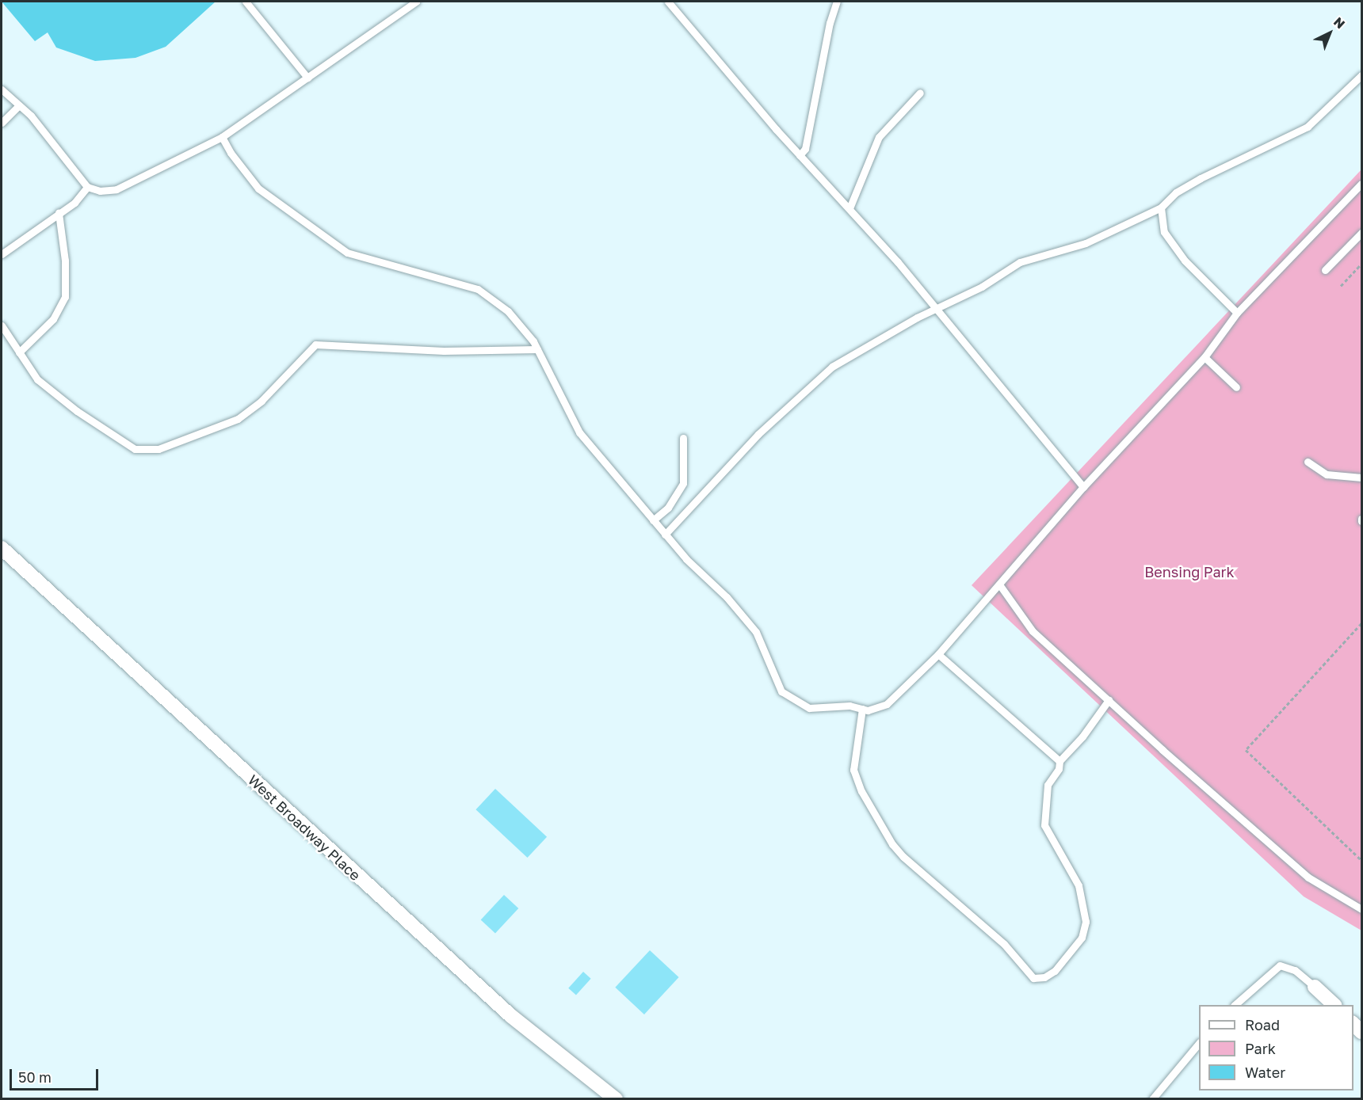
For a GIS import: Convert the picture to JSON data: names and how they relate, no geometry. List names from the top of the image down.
{
  "streets": {
    "street": ["West Broadway Place"]
  },
  "parks": ["Bensing Park"],
  "legend": ["Road", "Park", "Water"],
  "scale_bar": "50 m",
  "north": "top right"
}
